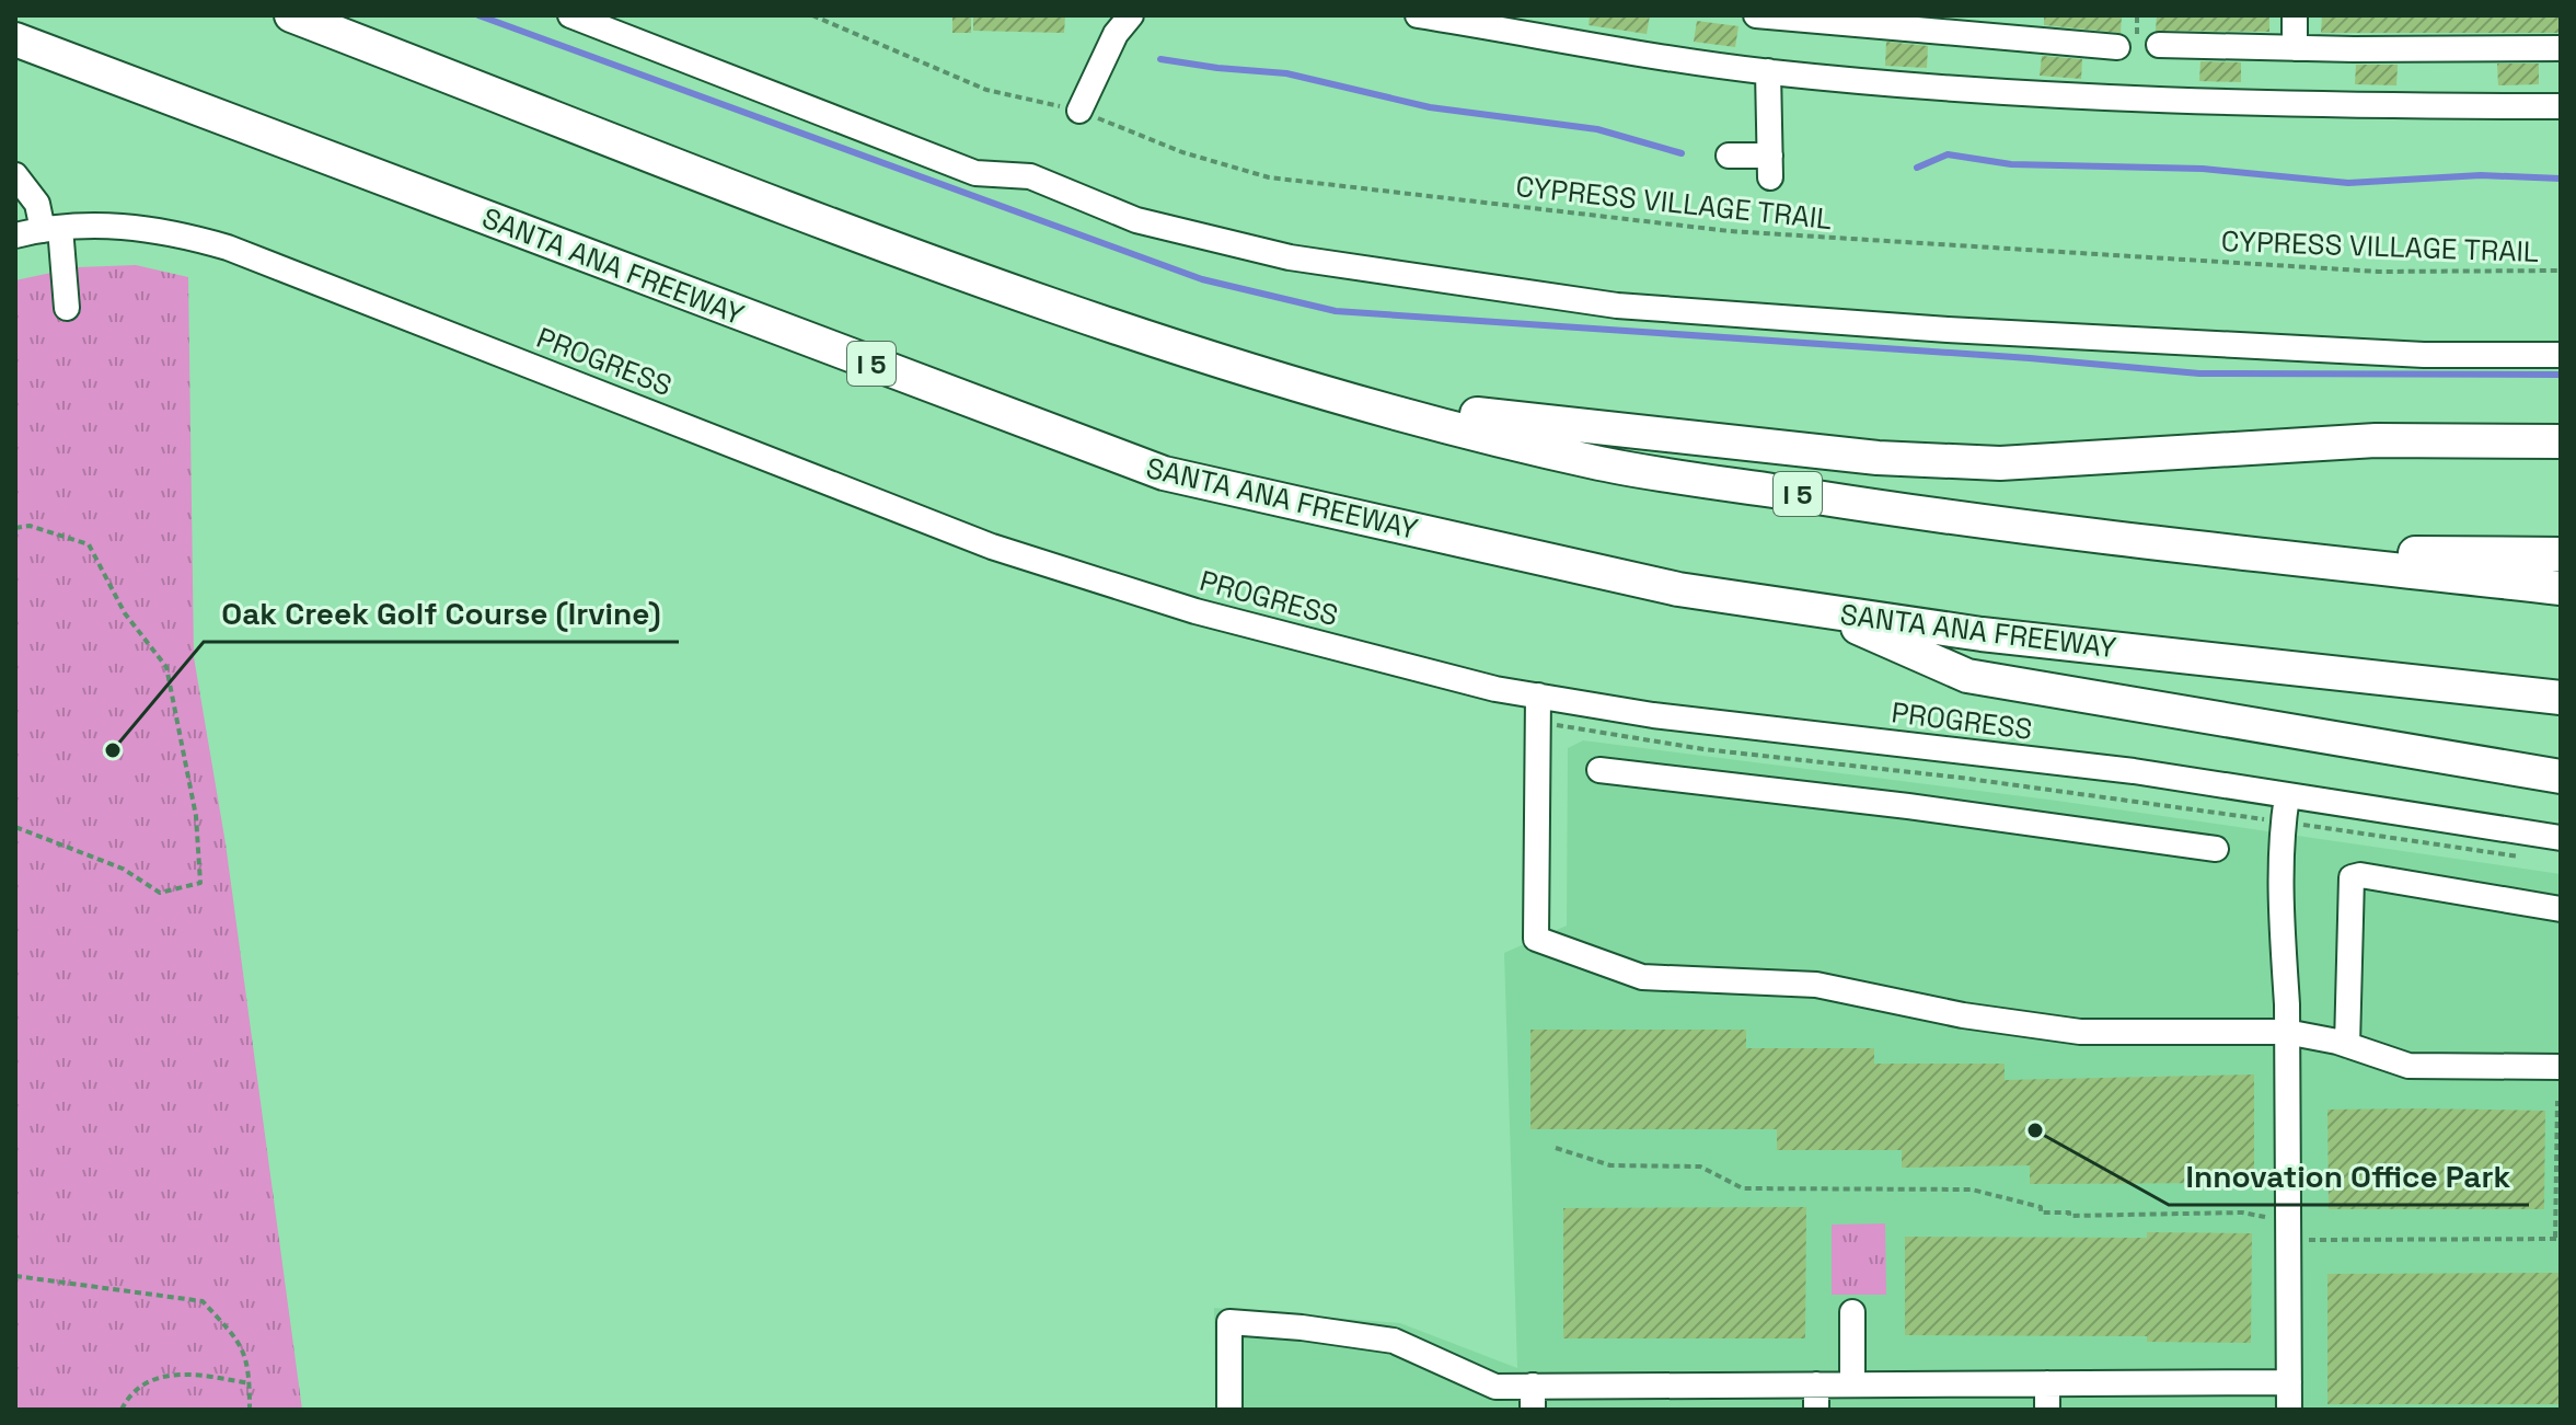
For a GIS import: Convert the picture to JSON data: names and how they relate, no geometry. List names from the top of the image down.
{
  "streets": {
    "highway": ["SANTA ANA FREEWAY", "I 5"],
    "street": ["PROGRESS"],
    "path": ["CYPRESS VILLAGE TRAIL"]
  },
  "places": ["Oak Creek Golf Course (Irvine)", "Innovation Office Park"]
}
